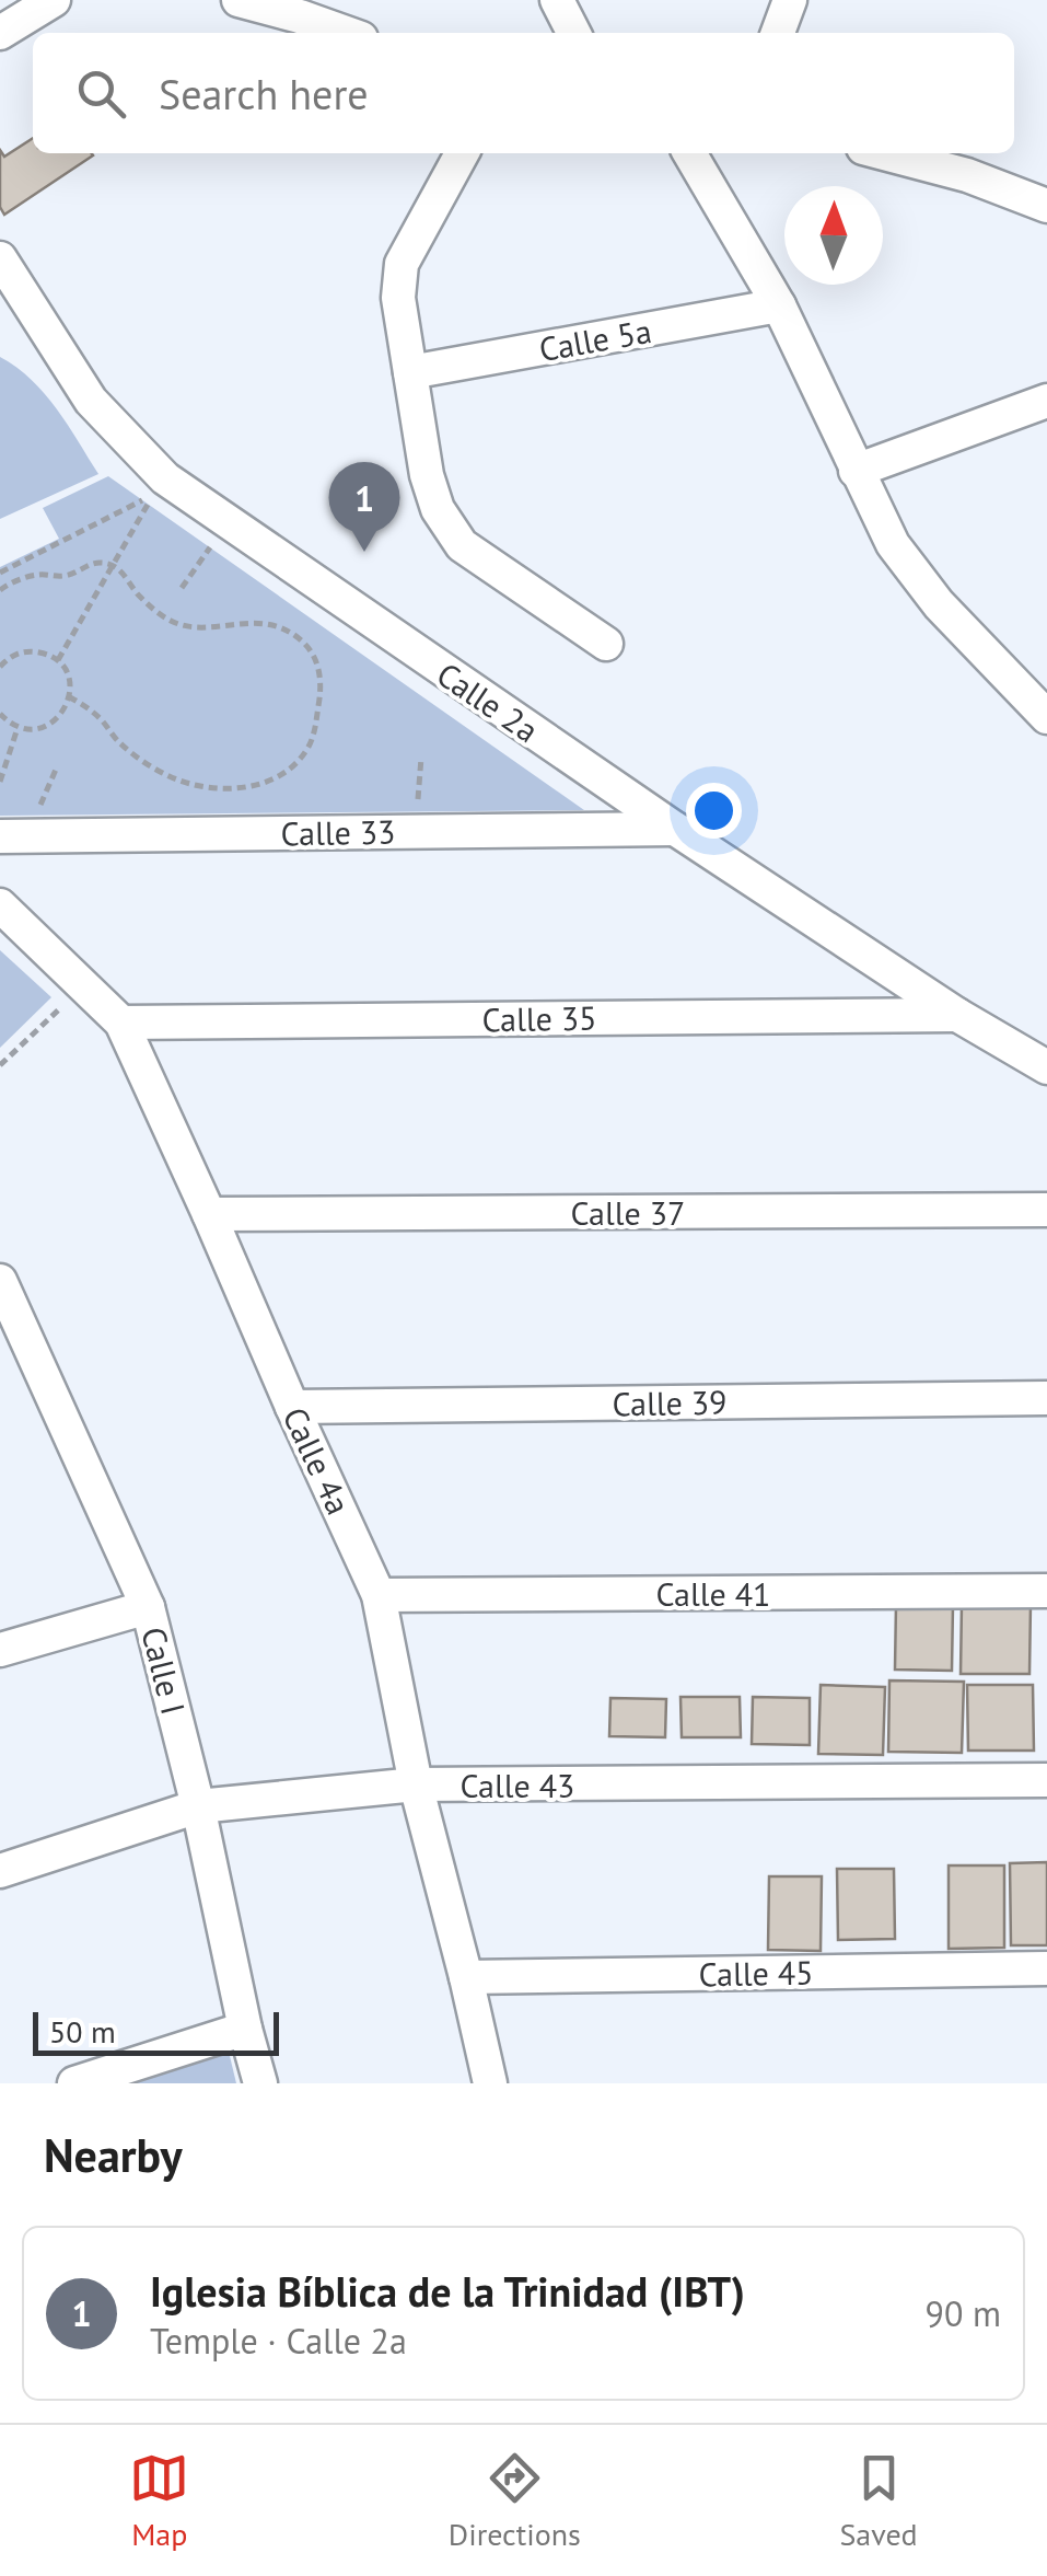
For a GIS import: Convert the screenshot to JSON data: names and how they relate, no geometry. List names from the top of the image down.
{
  "streets": {
    "street": [
      "Calle 5a",
      "Calle 2a",
      "Calle 33",
      "Calle 35",
      "Calle 37",
      "Calle 39",
      "Calle 4a",
      "Calle 41",
      "Calle I",
      "Calle 43",
      "Calle 45"
    ]
  },
  "crossings": [
    ["Calle 2a", "Calle 33"],
    ["Calle 2a", "Calle 35"],
    ["Calle 35", "Calle 4a"],
    ["Calle 37", "Calle 4a"],
    ["Calle 39", "Calle 4a"],
    ["Calle 4a", "Calle 41"],
    ["Calle 4a", "Calle 43"],
    ["Calle 4a", "Calle 45"],
    ["Calle I", "Calle 43"]
  ],
  "scale_bar": "50 m",
  "north": "top",
  "page": {
    "search": "Search here",
    "pins": "1",
    "scale": "50 m",
    "heading": "Nearby",
    "list": [
      {
        "mark": "1",
        "name": "Iglesia Bíblica de la Trinidad (IBT)",
        "note": "Temple · Calle 2a",
        "value": "90 m"
      }
    ],
    "nav": ["Map", "Directions", "Saved"]
  }
}
